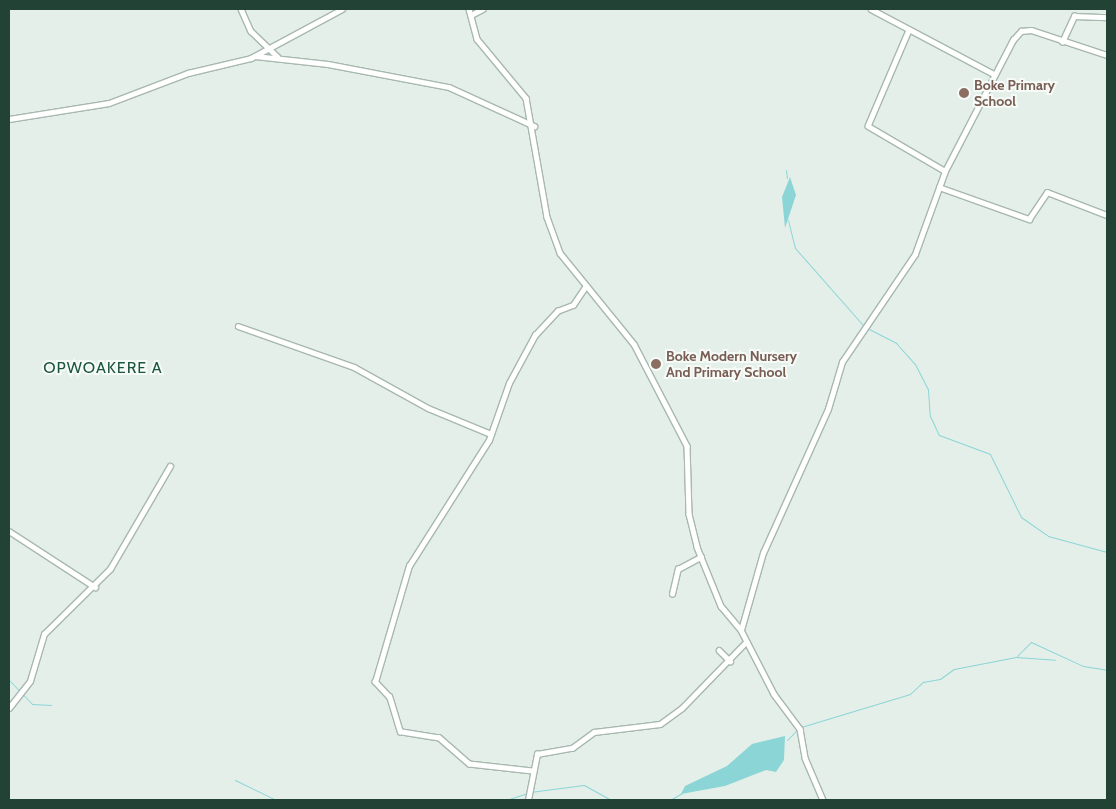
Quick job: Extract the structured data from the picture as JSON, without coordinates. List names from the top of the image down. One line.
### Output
{"districts":["OPWOAKERE A"],"places":["Boke Primary School","Boke Modern Nursery And Primary School"]}
